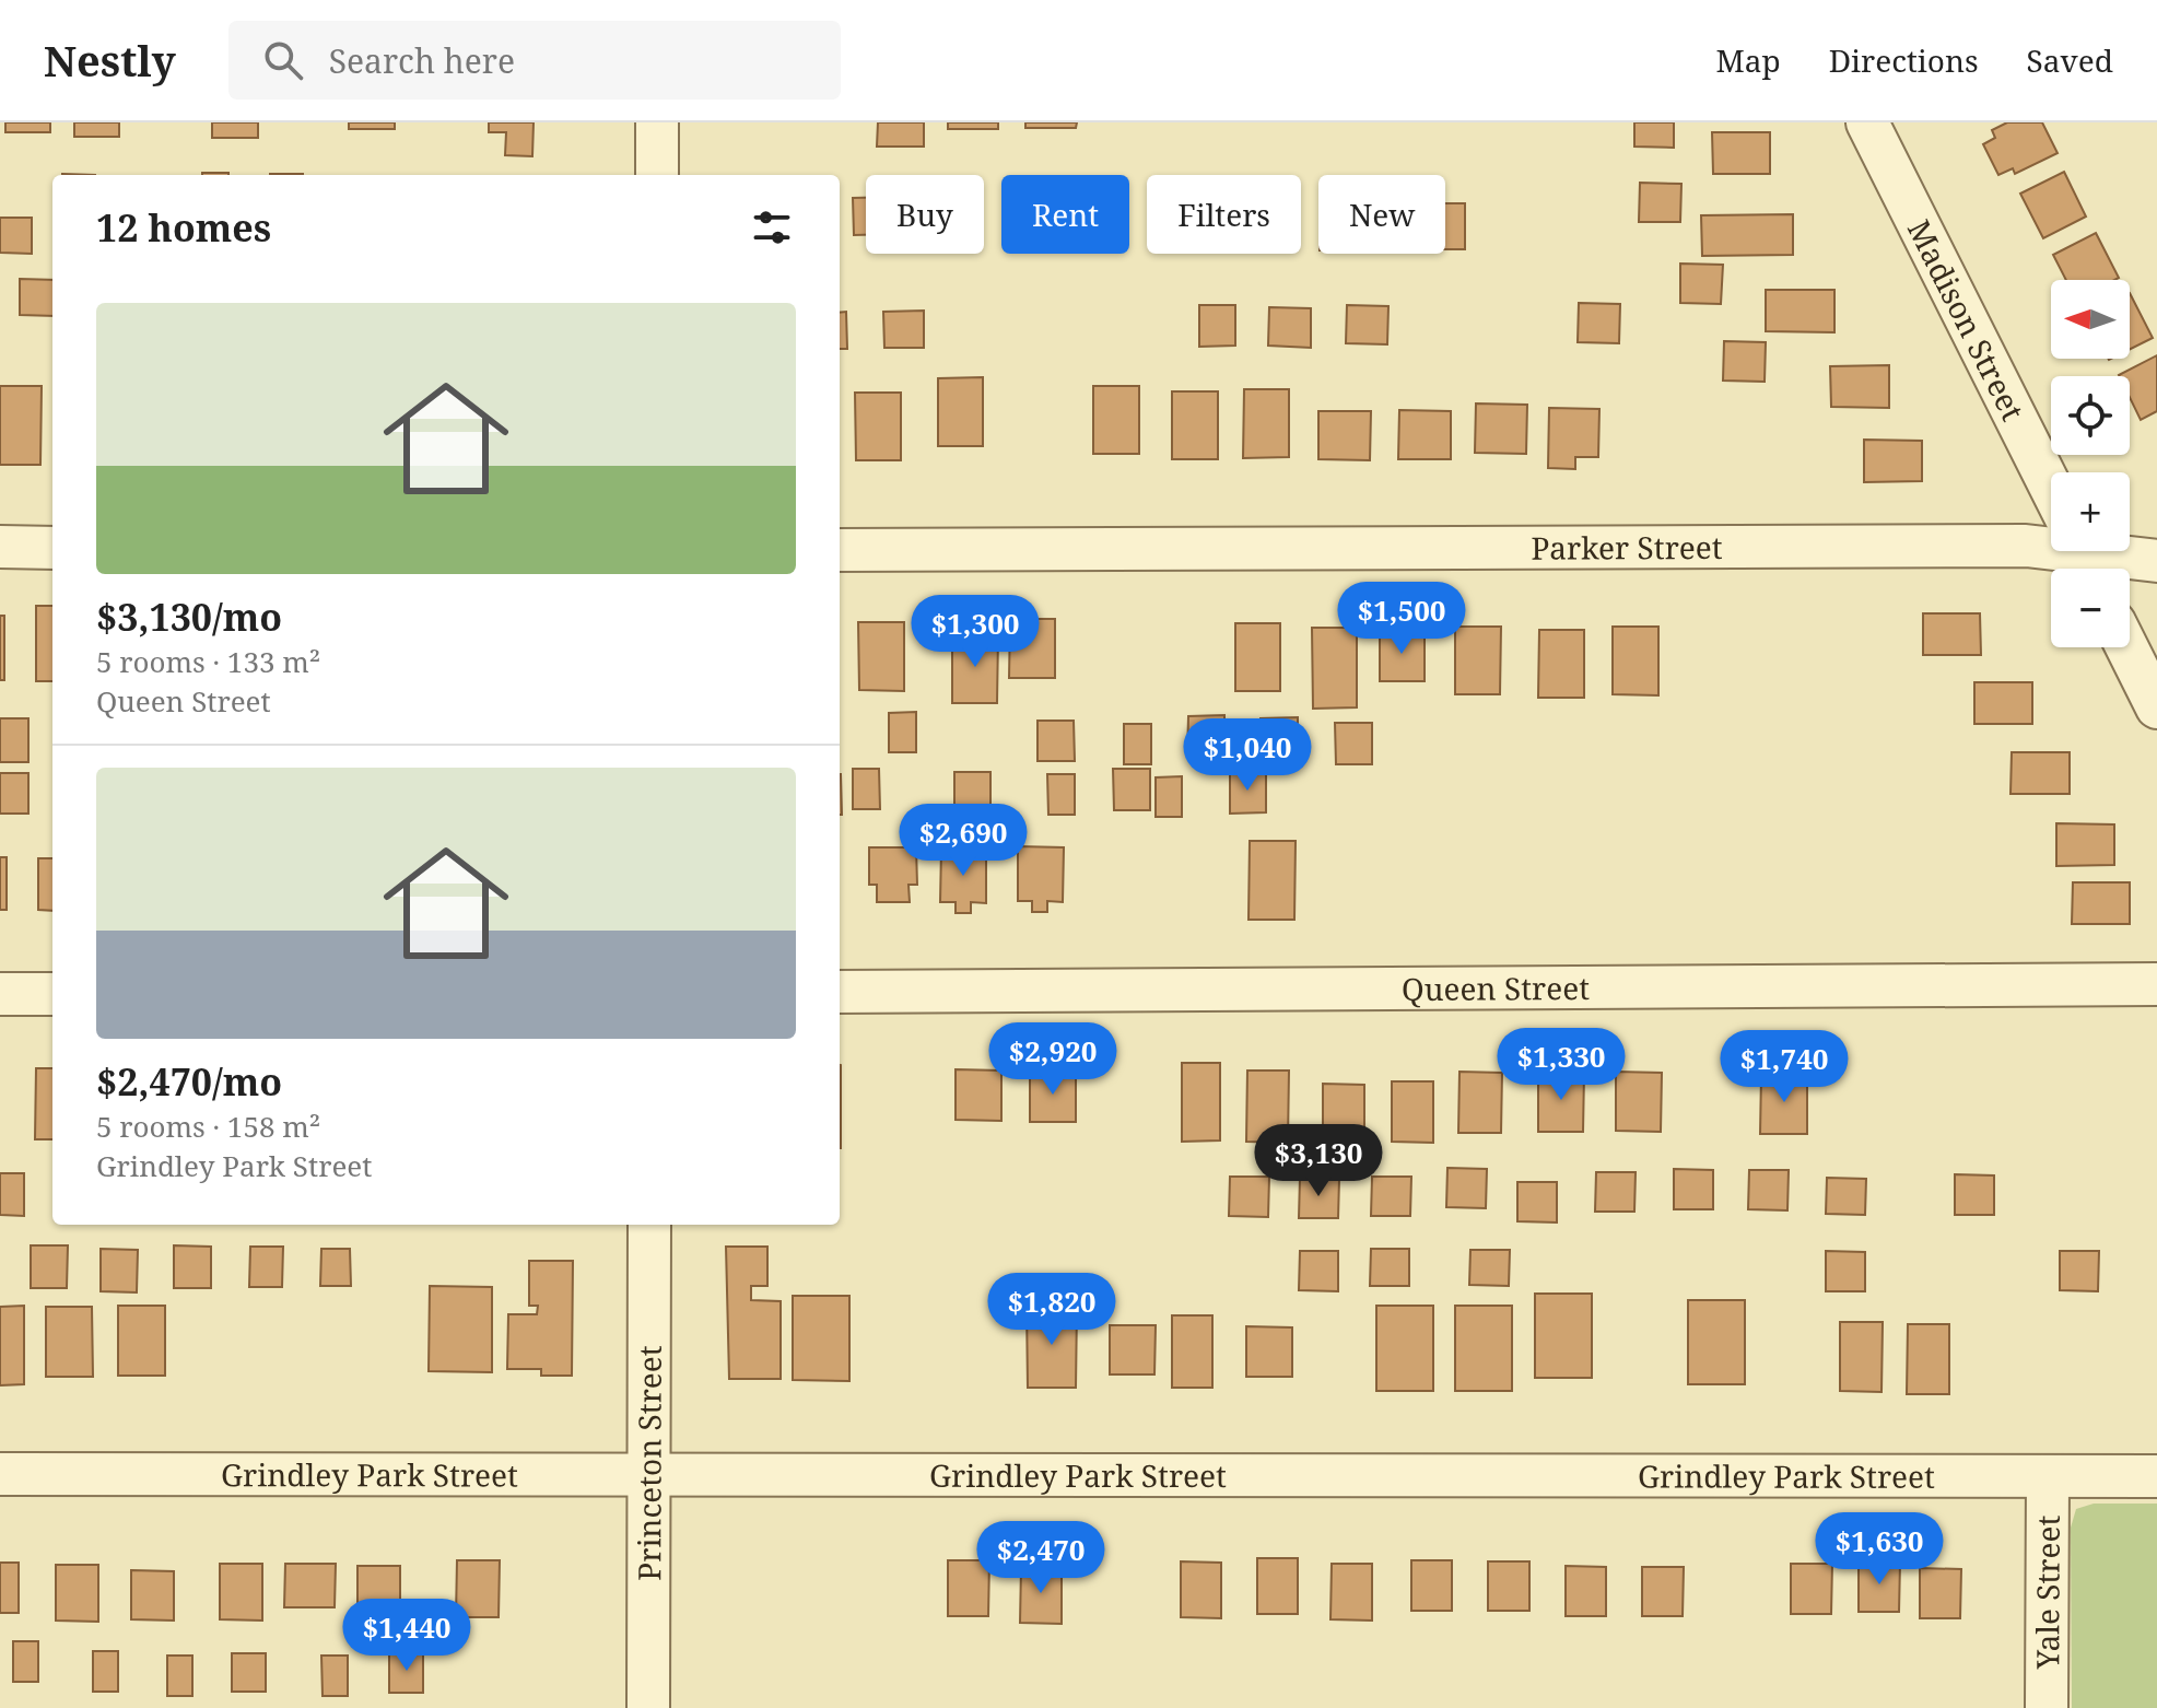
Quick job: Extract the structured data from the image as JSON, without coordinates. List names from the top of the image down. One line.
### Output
{"streets":{"street":["Madison Street","Parker Street","Queen Street","Princeton Street","Grindley Park Street","Yale Street"]},"crossings":[["Princeton Street","Grindley Park Street"],["Grindley Park Street","Yale Street"]],"north":"left","page":{"header":"Nestly","search":"Search here","nav":["Map","Directions","Saved"],"chip":["Buy","Rent","Filters","New"],"heading":"12 homes","map_buttons":["+","−"],"list":[{"name":"$3,130/mo","note":"5 rooms · 133 m² · Queen Street"},{"name":"$2,470/mo","note":"5 rooms · 158 m² · Grindley Park Street"}],"price":["$1,500","$1,300","$1,040","$2,690","$2,920","$1,330","$1,740","$3,130","$1,820","$1,630","$2,470","$1,440"]}}
